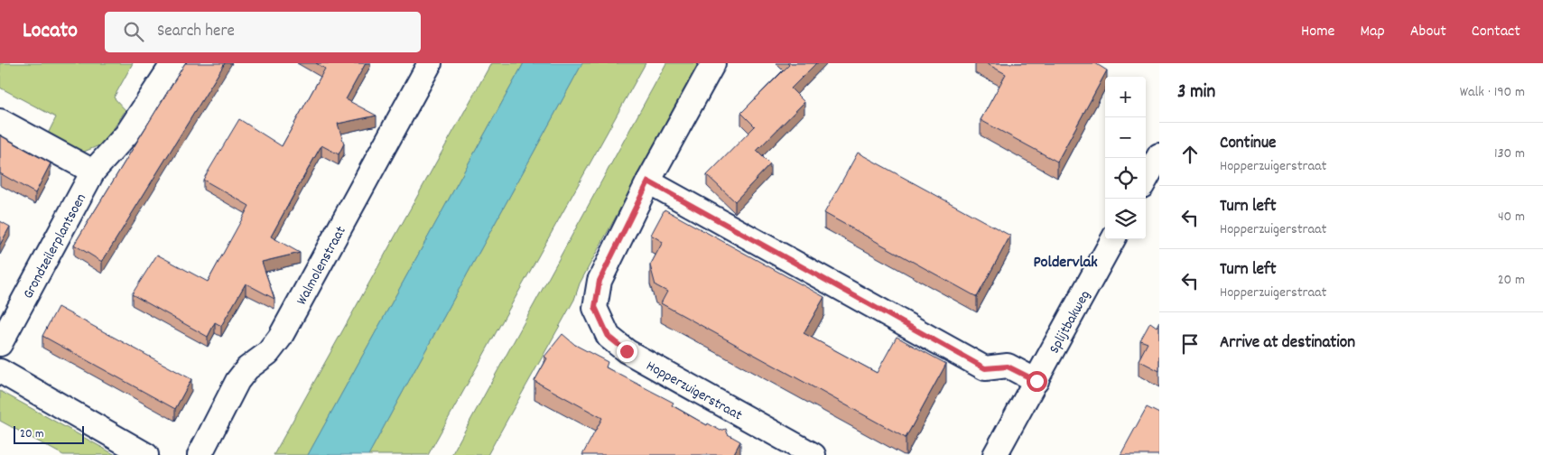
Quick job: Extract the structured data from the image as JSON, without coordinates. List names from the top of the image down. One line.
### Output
{"streets":{"street":["Grondzeilerplantsoen","Walmolenstraat","Splijtbakweg","Hopperzuigerstraat"]},"districts":["Poldervlak"],"scale_bar":"20 m","page":{"header":"Locato","search":"Search here","nav":["Home","Map","About","Contact"],"heading":["3 min","Walk · 190 m"],"map_buttons":["+","−"],"list":[["Continue","Hopperzuigerstraat","130 m"],["Turn left","Hopperzuigerstraat","40 m"],["Turn left","Hopperzuigerstraat","20 m"],"Arrive at destination"],"scale":"20 m"}}
